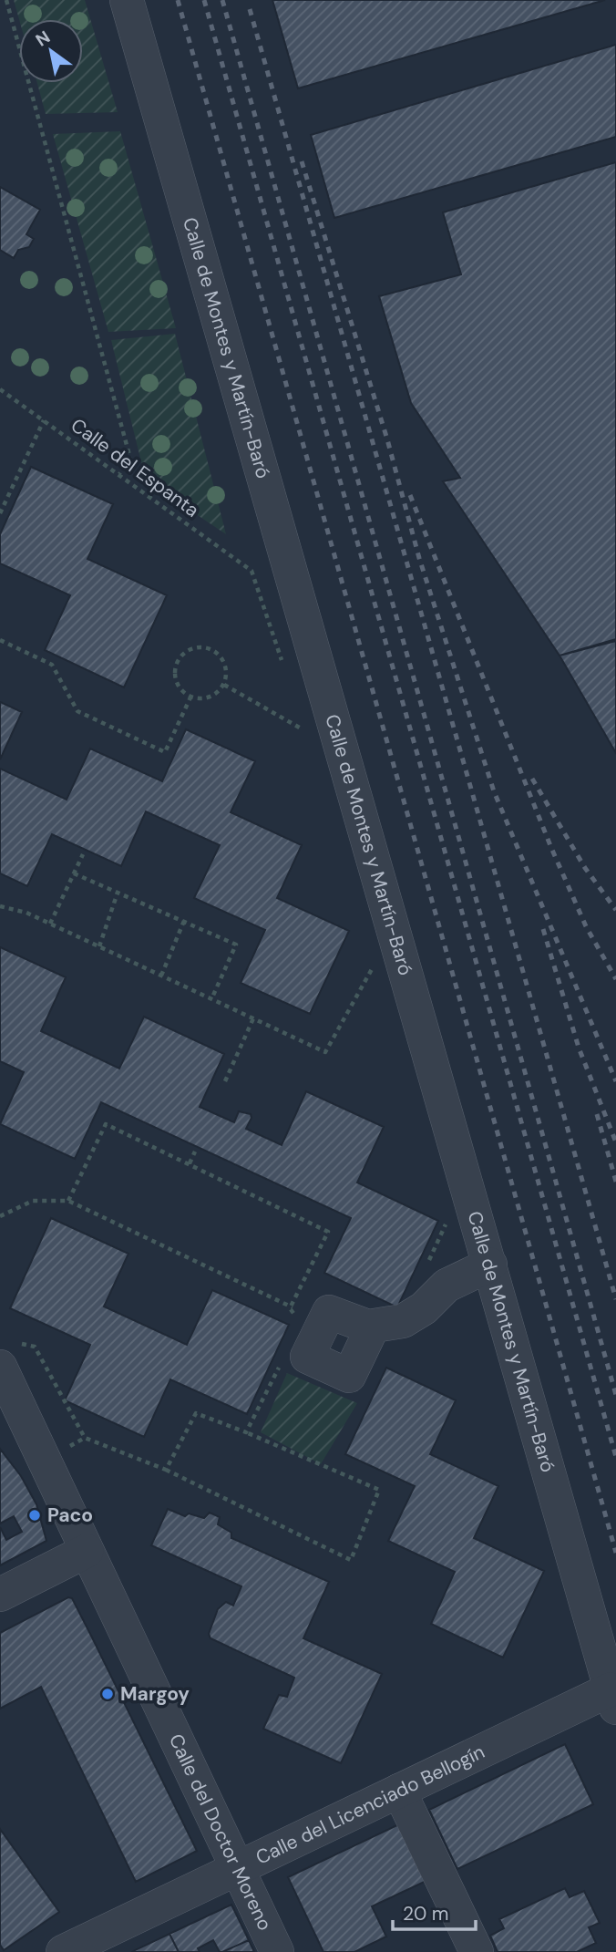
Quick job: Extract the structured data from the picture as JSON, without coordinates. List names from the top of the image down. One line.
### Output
{"streets":{"street":["Calle de Montes y Martín-Baró","Calle del Licenciado Bellogín","Calle del Doctor Moreno"],"path":["Calle del Espanta"]},"crossings":[["Calle de Montes y Martín-Baró","Calle del Licenciado Bellogín"],["Calle del Licenciado Bellogín","Calle del Doctor Moreno"]],"places":["Paco","Margoy"],"scale_bar":"20 m","north":"top left"}
